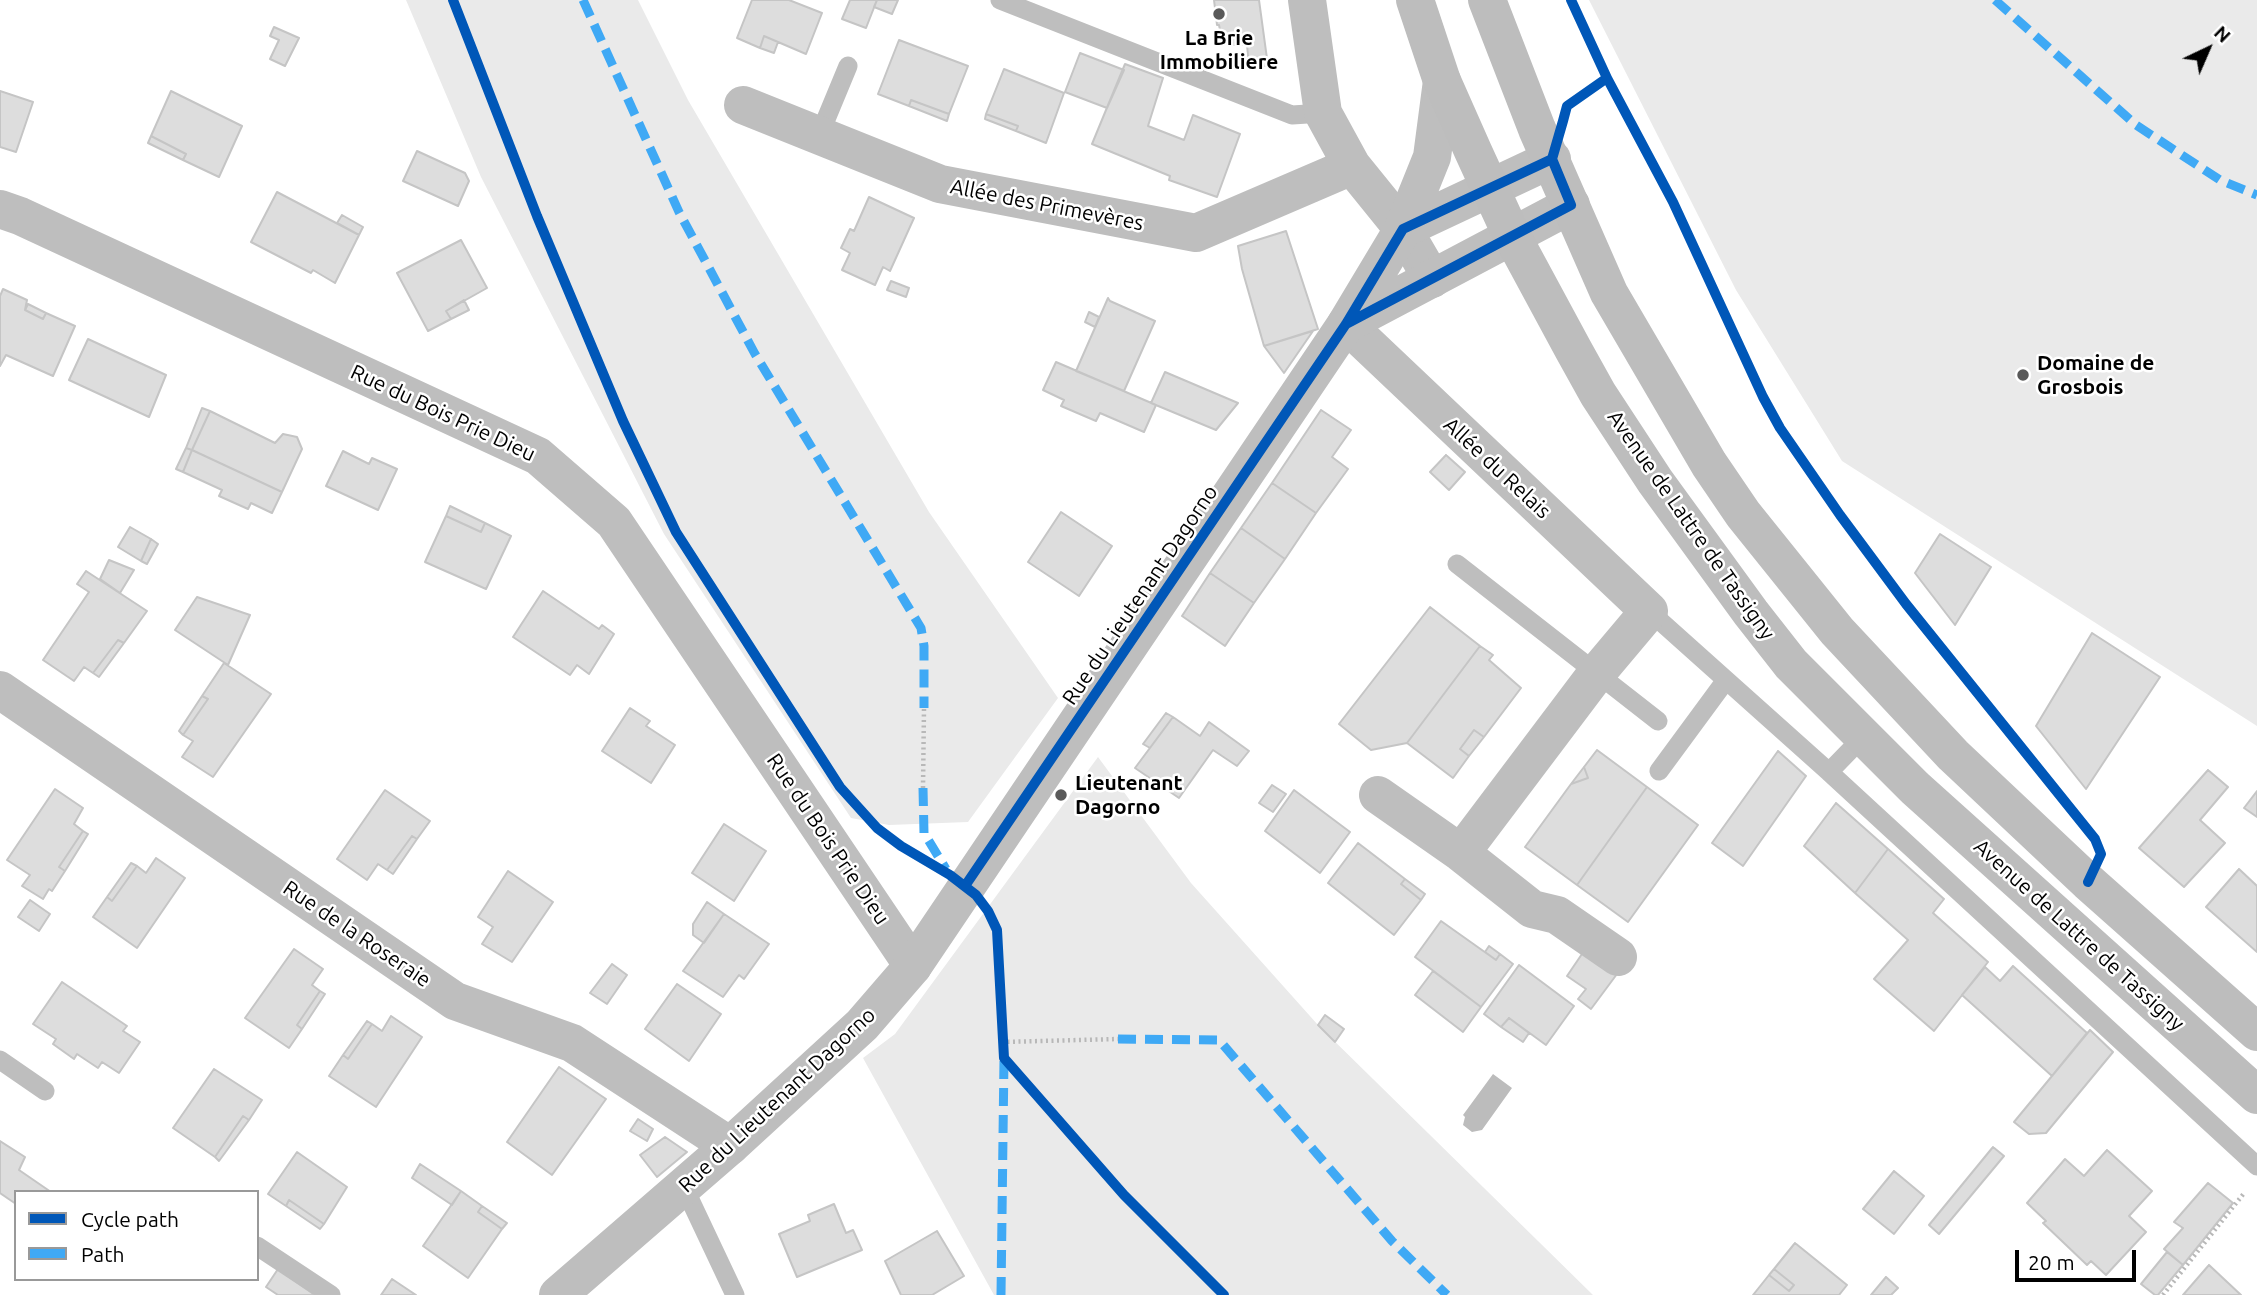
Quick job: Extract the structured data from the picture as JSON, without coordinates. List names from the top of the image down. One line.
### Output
{"streets":{"main road":["Avenue de Lattre de Tassigny"],"street":["Allée des Primevères","Rue du Bois Prie Dieu","Allée du Relais","Rue du Lieutenant Dagorno","Rue de la Roseraie"]},"crossings":[["Rue du Bois Prie Dieu","Rue du Lieutenant Dagorno"],["Allée du Relais","Rue du Lieutenant Dagorno"],["Avenue de Lattre de Tassigny","Rue du Lieutenant Dagorno"],["Rue du Lieutenant Dagorno","Rue de la Roseraie"]],"places":["La Brie Immobiliere","Domaine de Grosbois","Lieutenant Dagorno"],"legend":["Cycle path","Path"],"scale_bar":"20 m","north":"top right"}
